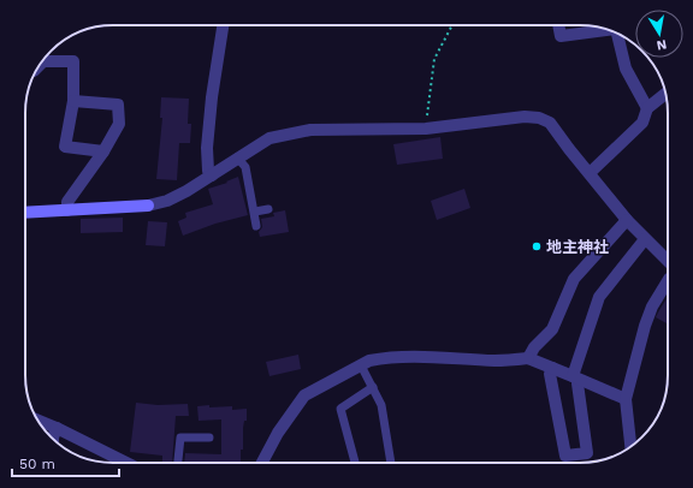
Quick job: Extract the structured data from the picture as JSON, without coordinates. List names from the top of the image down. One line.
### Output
{"places":["地主神社"],"scale_bar":"50 m","north":"bottom"}
